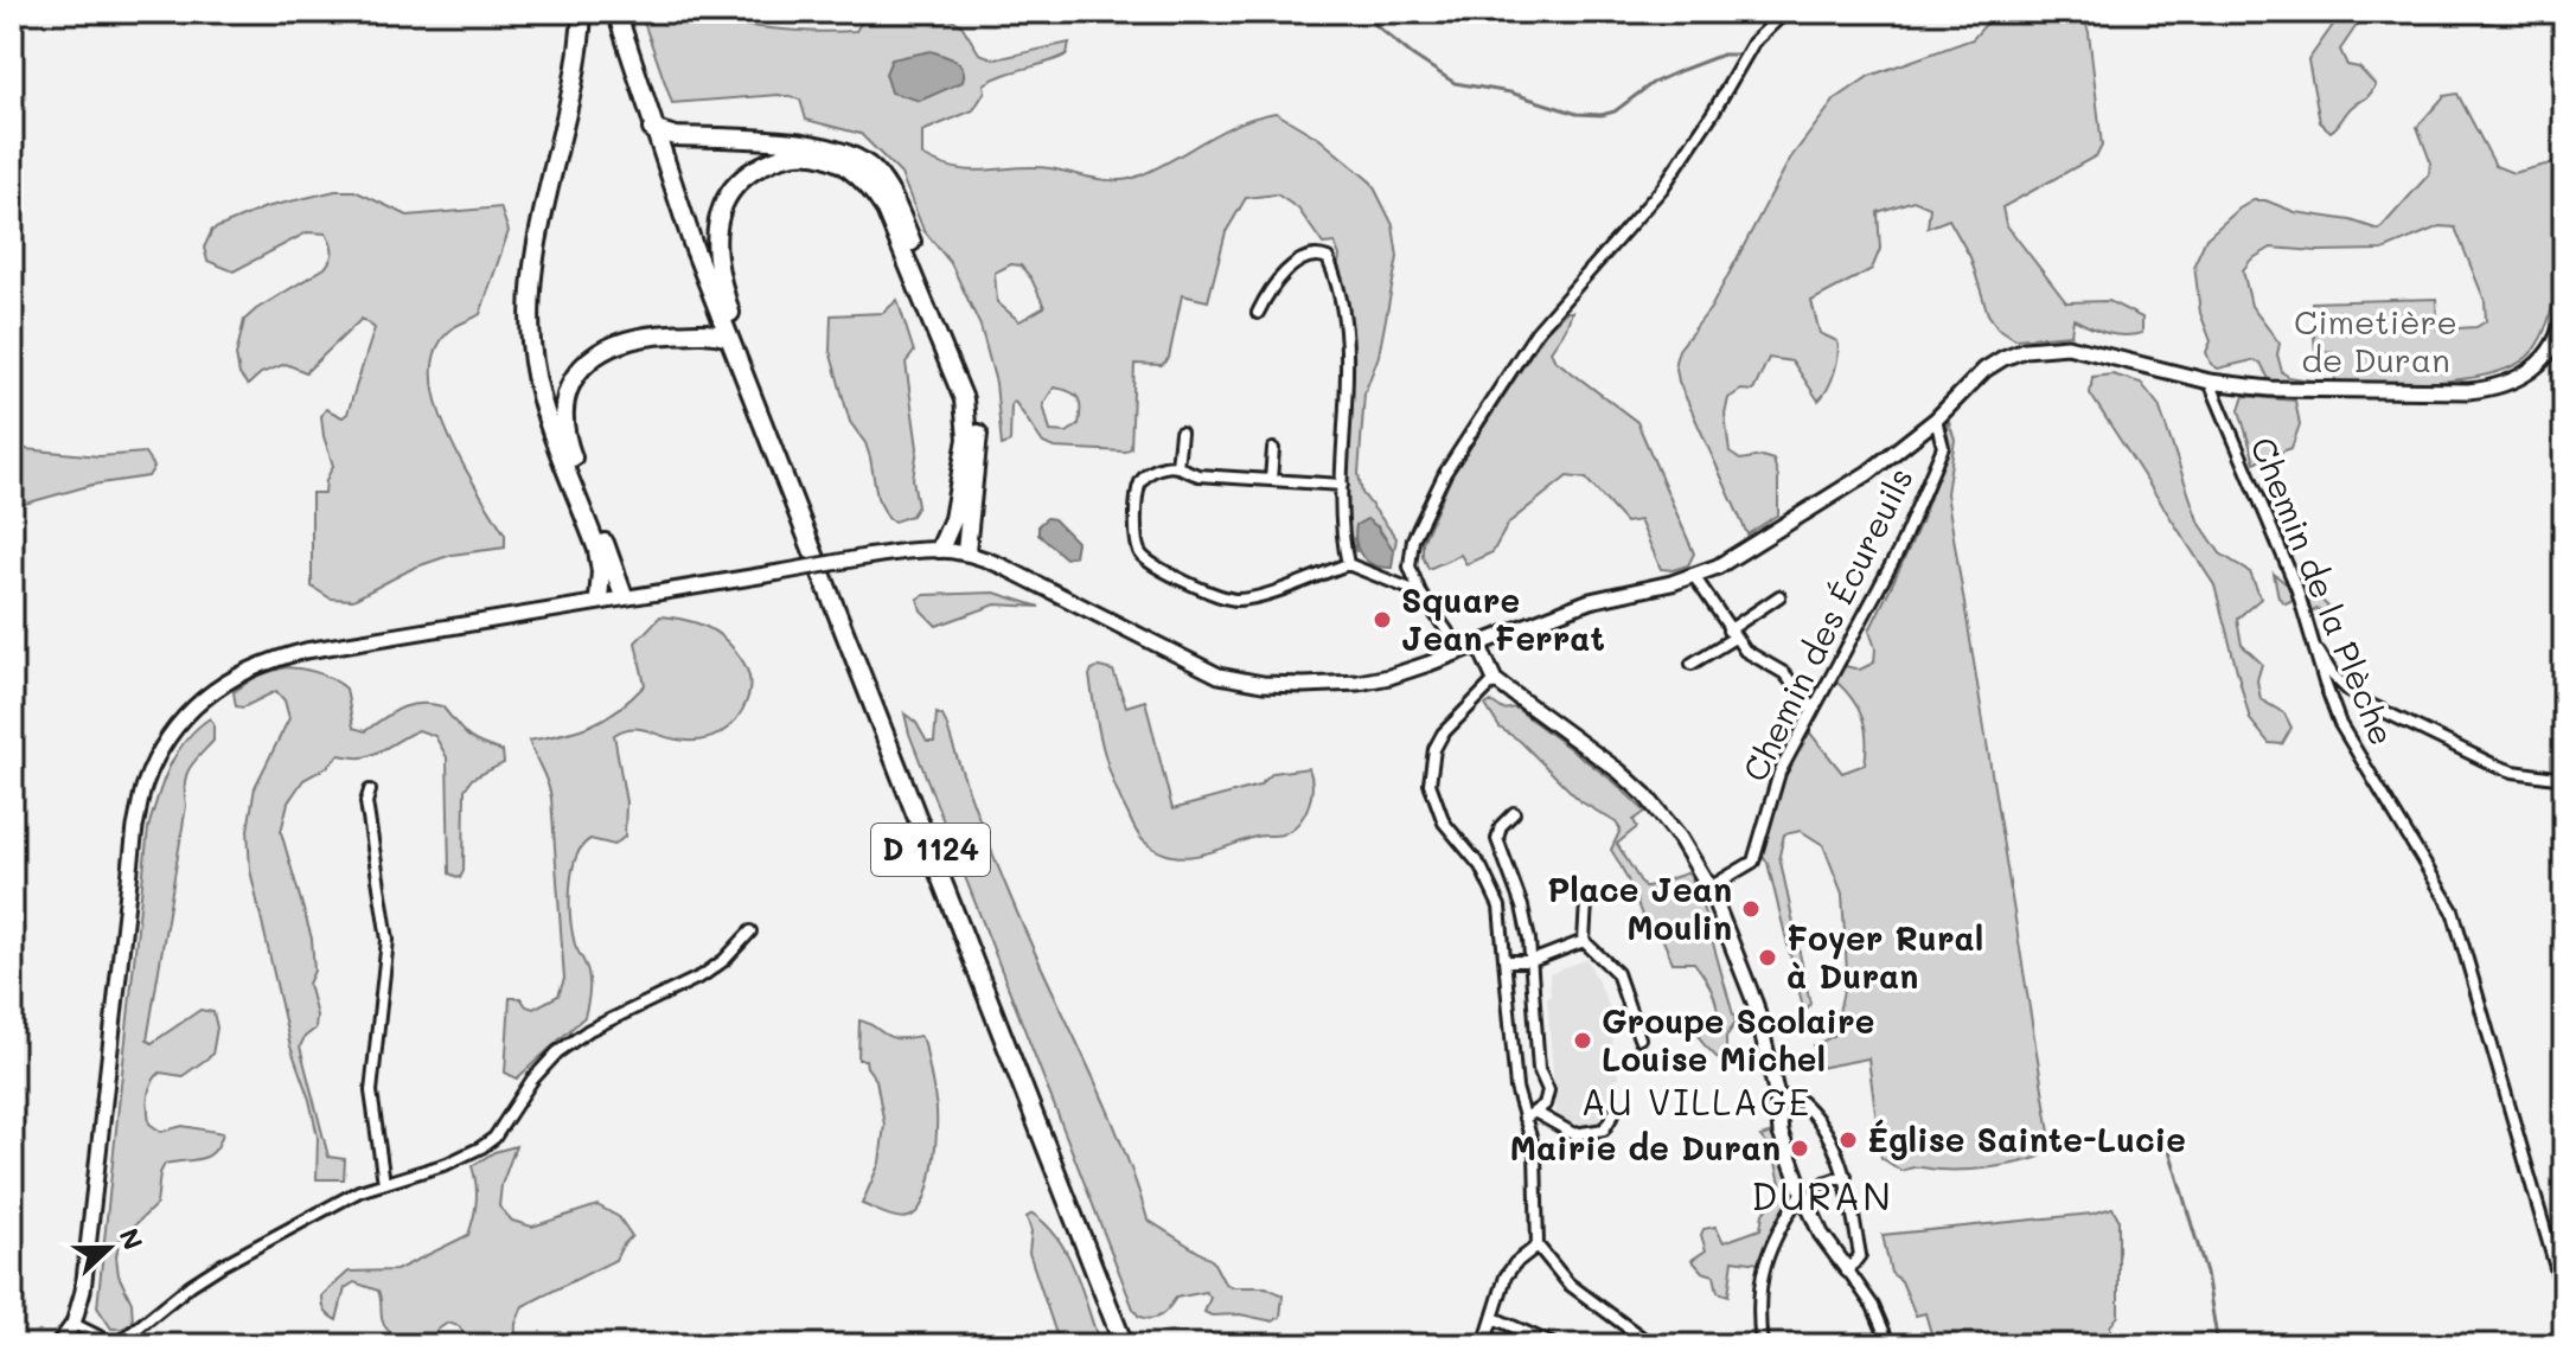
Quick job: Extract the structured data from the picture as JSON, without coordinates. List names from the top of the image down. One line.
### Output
{"streets":{"highway":["D 1124"],"street":["Chemin de la Plèche","Chemin des Écureuils"]},"districts":["AU VILLAGE","DURAN"],"parks":["Cimetière de Duran"],"places":["Square Jean Ferrat","Place Jean Moulin","Foyer Rural à Duran","Groupe Scolaire Louise Michel","Église Sainte-Lucie","Mairie de Duran"],"north":"right"}
